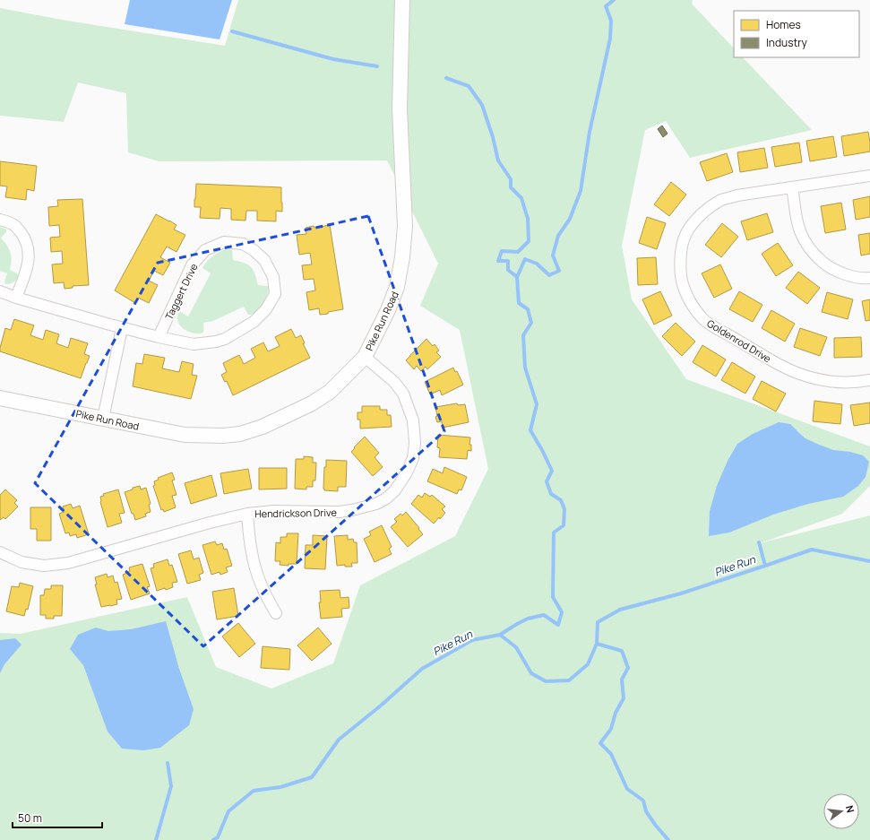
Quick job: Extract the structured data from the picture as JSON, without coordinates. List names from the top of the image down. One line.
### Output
{"streets":{"street":["Taggert Drive","Pike Run Road","Goldenrod Drive","Hendrickson Drive"]},"crossings":[["Pike Run Road","Hendrickson Drive"]],"water":["Pike Run"],"legend":["Homes","Industry"],"scale_bar":"50 m","north":"right"}
